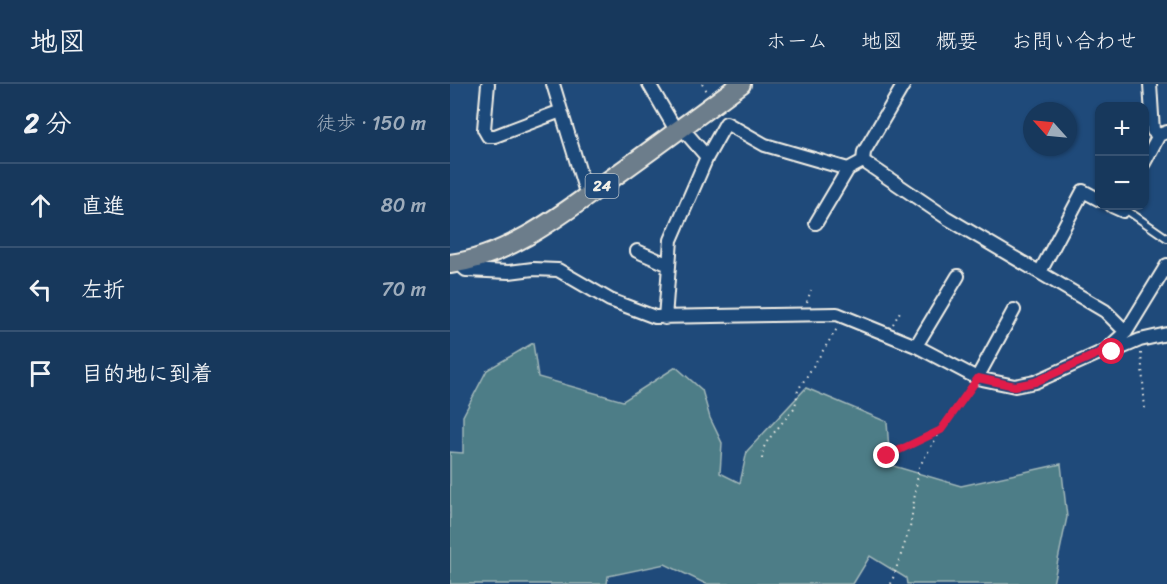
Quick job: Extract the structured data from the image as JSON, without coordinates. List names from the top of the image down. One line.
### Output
{"streets":{"main road":["24"]},"north":"top left","page":{"header":"地図","nav":["ホーム","地図","概要","お問い合わせ"],"heading":["2 分","徒歩 · 150 m"],"map_buttons":["+","−"],"list":[["直進","80 m"],["左折","70 m"],"目的地に到着"]}}
